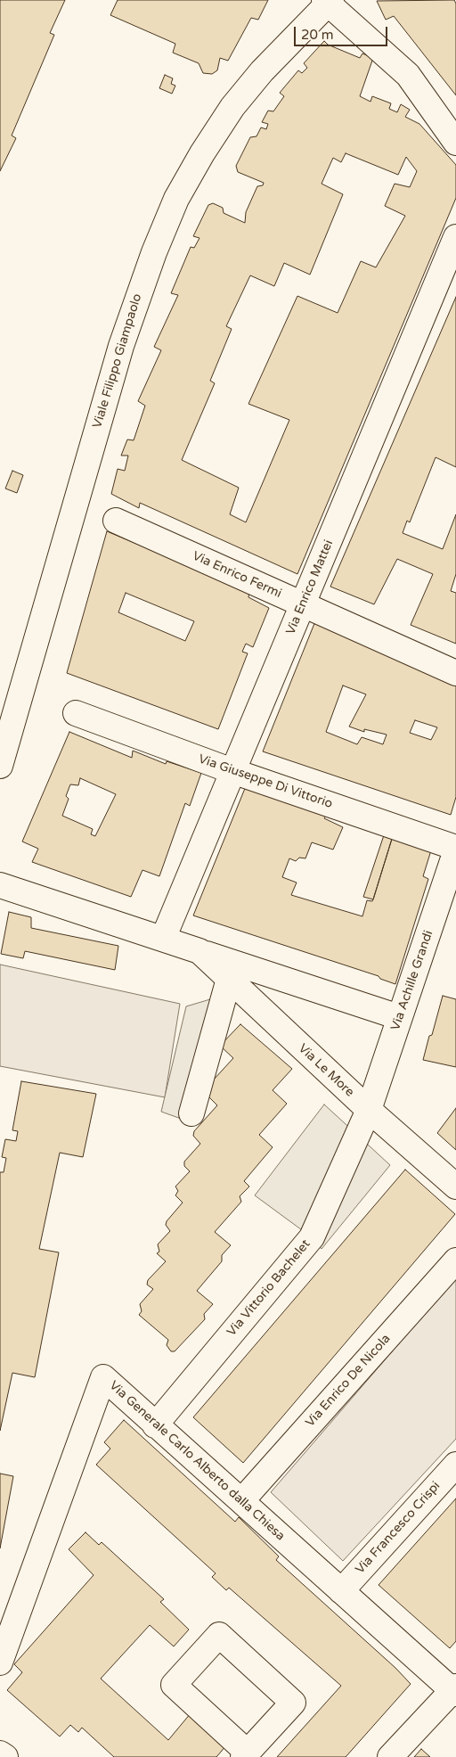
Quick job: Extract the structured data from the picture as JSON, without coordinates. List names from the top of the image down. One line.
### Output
{"streets":{"street":["Viale Filippo Giampaolo","Via Enrico Fermi","Via Enrico Mattei","Via Giuseppe Di Vittorio","Via Achille Grandi","Via Le More","Via Vittorio Bachelet","Via Enrico De Nicola","Via Generale Carlo Alberto dalla Chiesa","Via Francesco Crispi"]},"crossings":[["Via Enrico Fermi","Via Enrico Mattei"],["Via Enrico Mattei","Via Giuseppe Di Vittorio"],["Via Enrico Mattei","Via Le More"],["Via Giuseppe Di Vittorio","Via Achille Grandi"],["Via Achille Grandi","Via Le More"],["Via Achille Grandi","Via Vittorio Bachelet"],["Via Le More","Via Vittorio Bachelet"],["Via Vittorio Bachelet","Via Generale Carlo Alberto dalla Chiesa"],["Via Enrico De Nicola","Via Generale Carlo Alberto dalla Chiesa"],["Via Generale Carlo Alberto dalla Chiesa","Via Francesco Crispi"]],"scale_bar":"20 m"}
